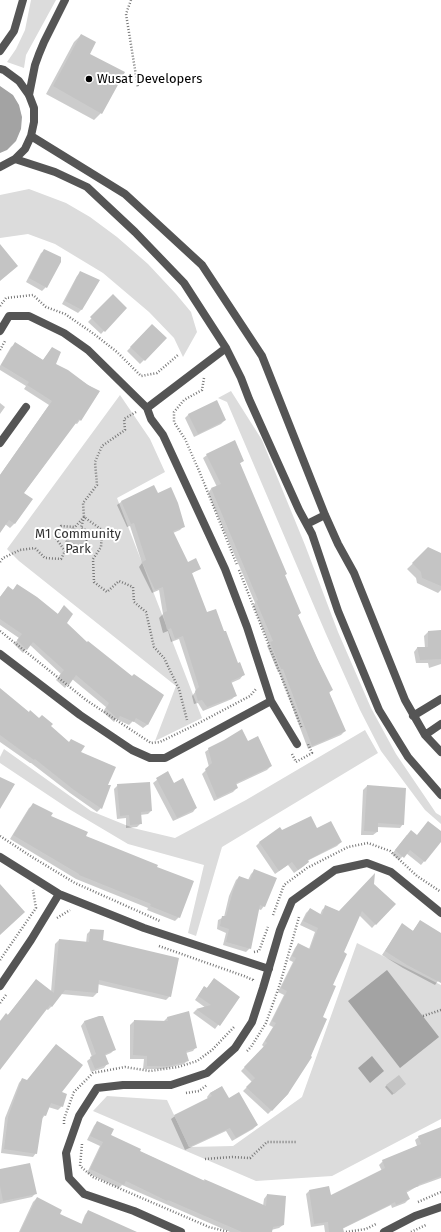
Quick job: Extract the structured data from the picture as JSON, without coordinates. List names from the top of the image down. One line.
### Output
{"parks":["M1 Community Park"],"places":["Wusat Developers"]}
